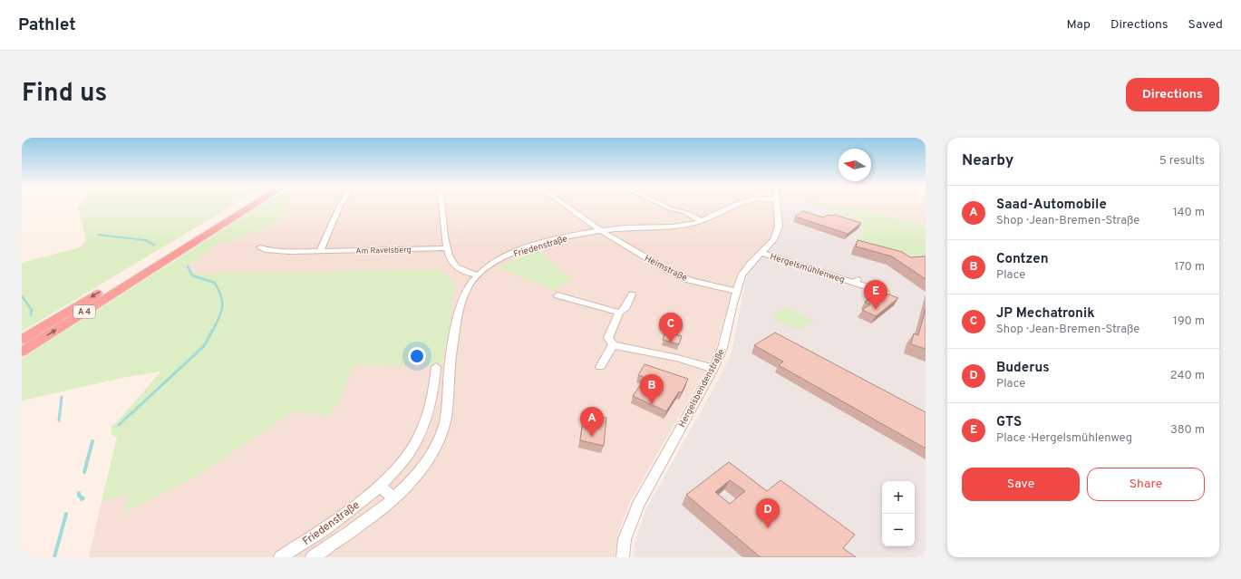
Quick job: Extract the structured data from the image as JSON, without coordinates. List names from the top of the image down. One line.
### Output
{"streets":{"highway":["A 4"],"street":["Friedenstraße","Am Ravelsberg","Heimstraße","Hergelsmühlenweg","Hergelsbendenstraße"]},"crossings":[["Friedenstraße","Heimstraße"],["Heimstraße","Hergelsbendenstraße"],["Hergelsmühlenweg","Hergelsbendenstraße"]],"north":"left","page":{"header":"Pathlet","nav":["Map","Directions","Saved"],"title":"Find us","buttons":["Directions",["Save","Share"]],"heading":["Nearby","5 results"],"list":[{"mark":"A","name":"Saad-Automobile","note":"Shop · Jean-Bremen-Straße","value":"140 m"},{"mark":"B","name":"Contzen","note":"Place","value":"170 m"},{"mark":"C","name":"JP Mechatronik","note":"Shop · Jean-Bremen-Straße","value":"190 m"},{"mark":"D","name":"Buderus","note":"Place","value":"240 m"},{"mark":"E","name":"GTS","note":"Place · Hergelsmühlenweg","value":"380 m"}],"pins":["E","C","B","A","D"],"map_buttons":["+","−"]}}
